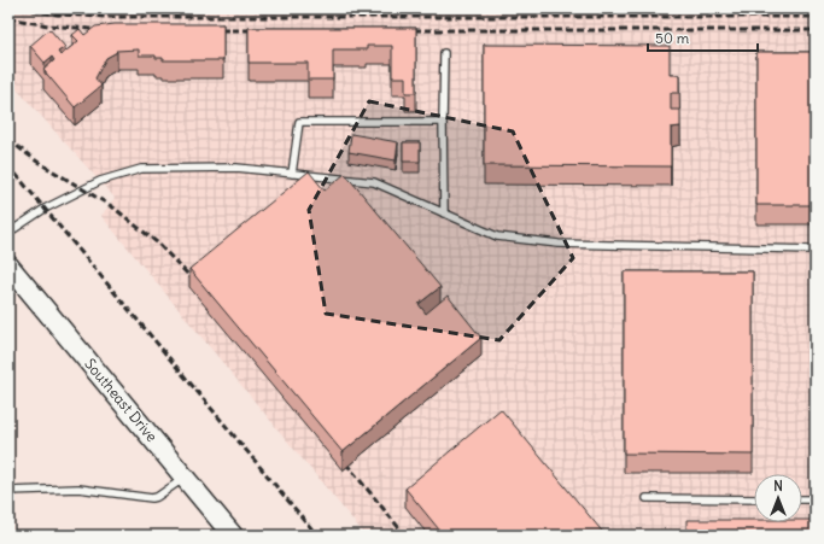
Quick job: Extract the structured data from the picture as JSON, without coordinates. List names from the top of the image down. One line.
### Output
{"streets":{"main road":["Southeast Drive"]},"scale_bar":"50 m","north":"top"}
